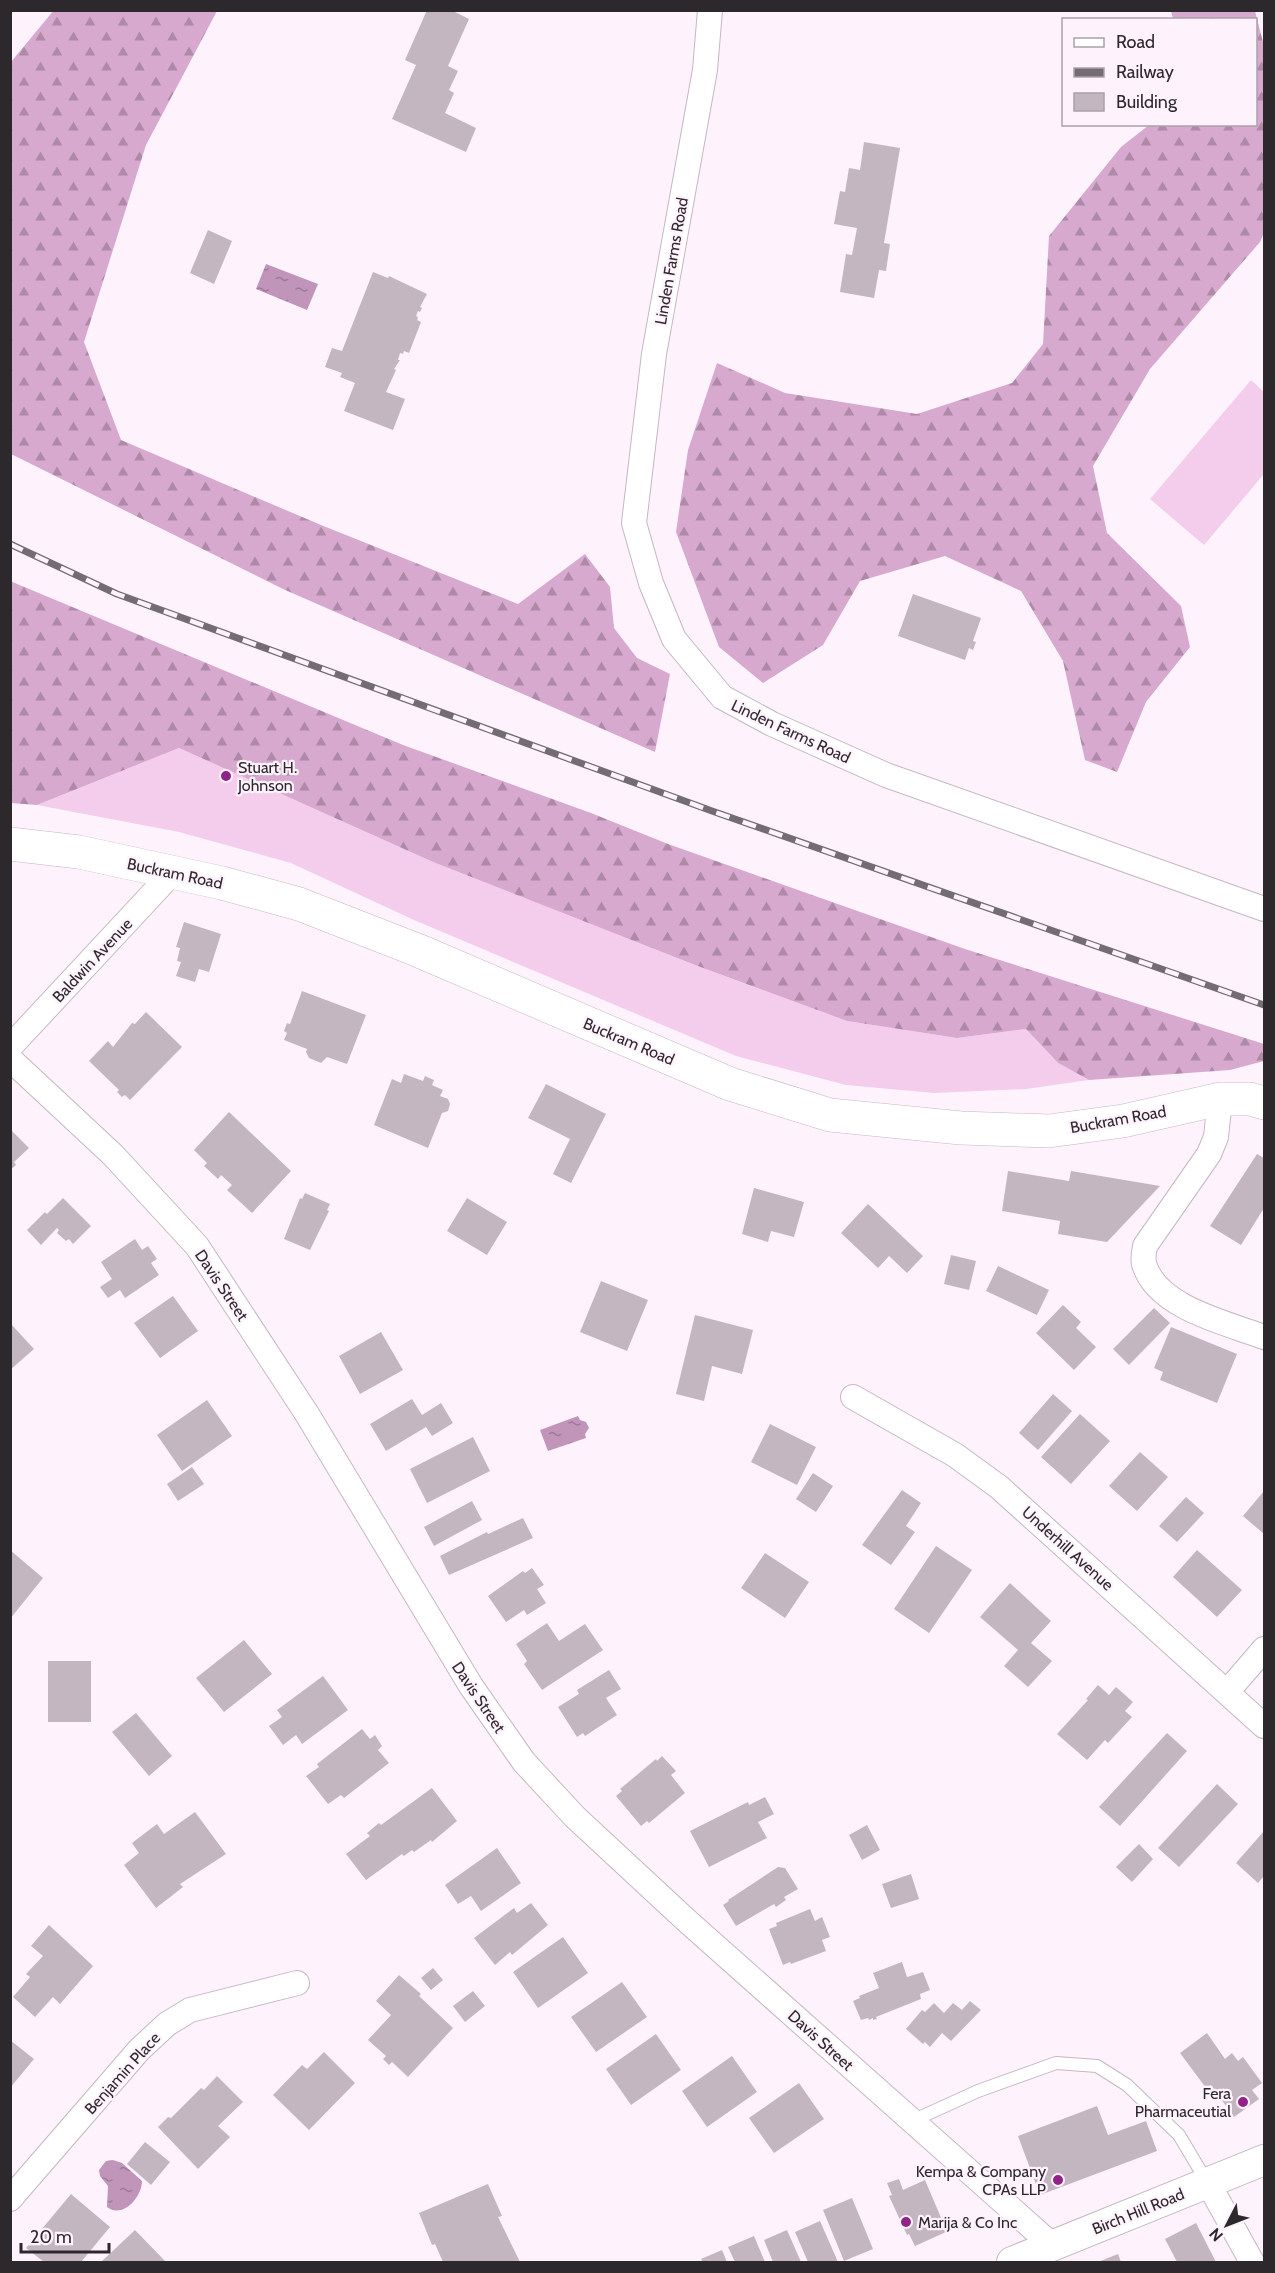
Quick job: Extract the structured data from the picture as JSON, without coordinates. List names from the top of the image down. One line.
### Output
{"streets":{"main road":["Buckram Road"],"street":["Linden Farms Road","Baldwin Avenue","Davis Street","Underhill Avenue","Benjamin Place","Birch Hill Road"]},"crossings":[["Buckram Road","Baldwin Avenue"],["Davis Street","Birch Hill Road"]],"places":["Stuart H. Johnson","Fera Pharmaceutial","Kempa & Company CPAs LLP","Marija & Co Inc"],"legend":["Road","Railway","Building"],"scale_bar":"20 m","north":"bottom left"}
